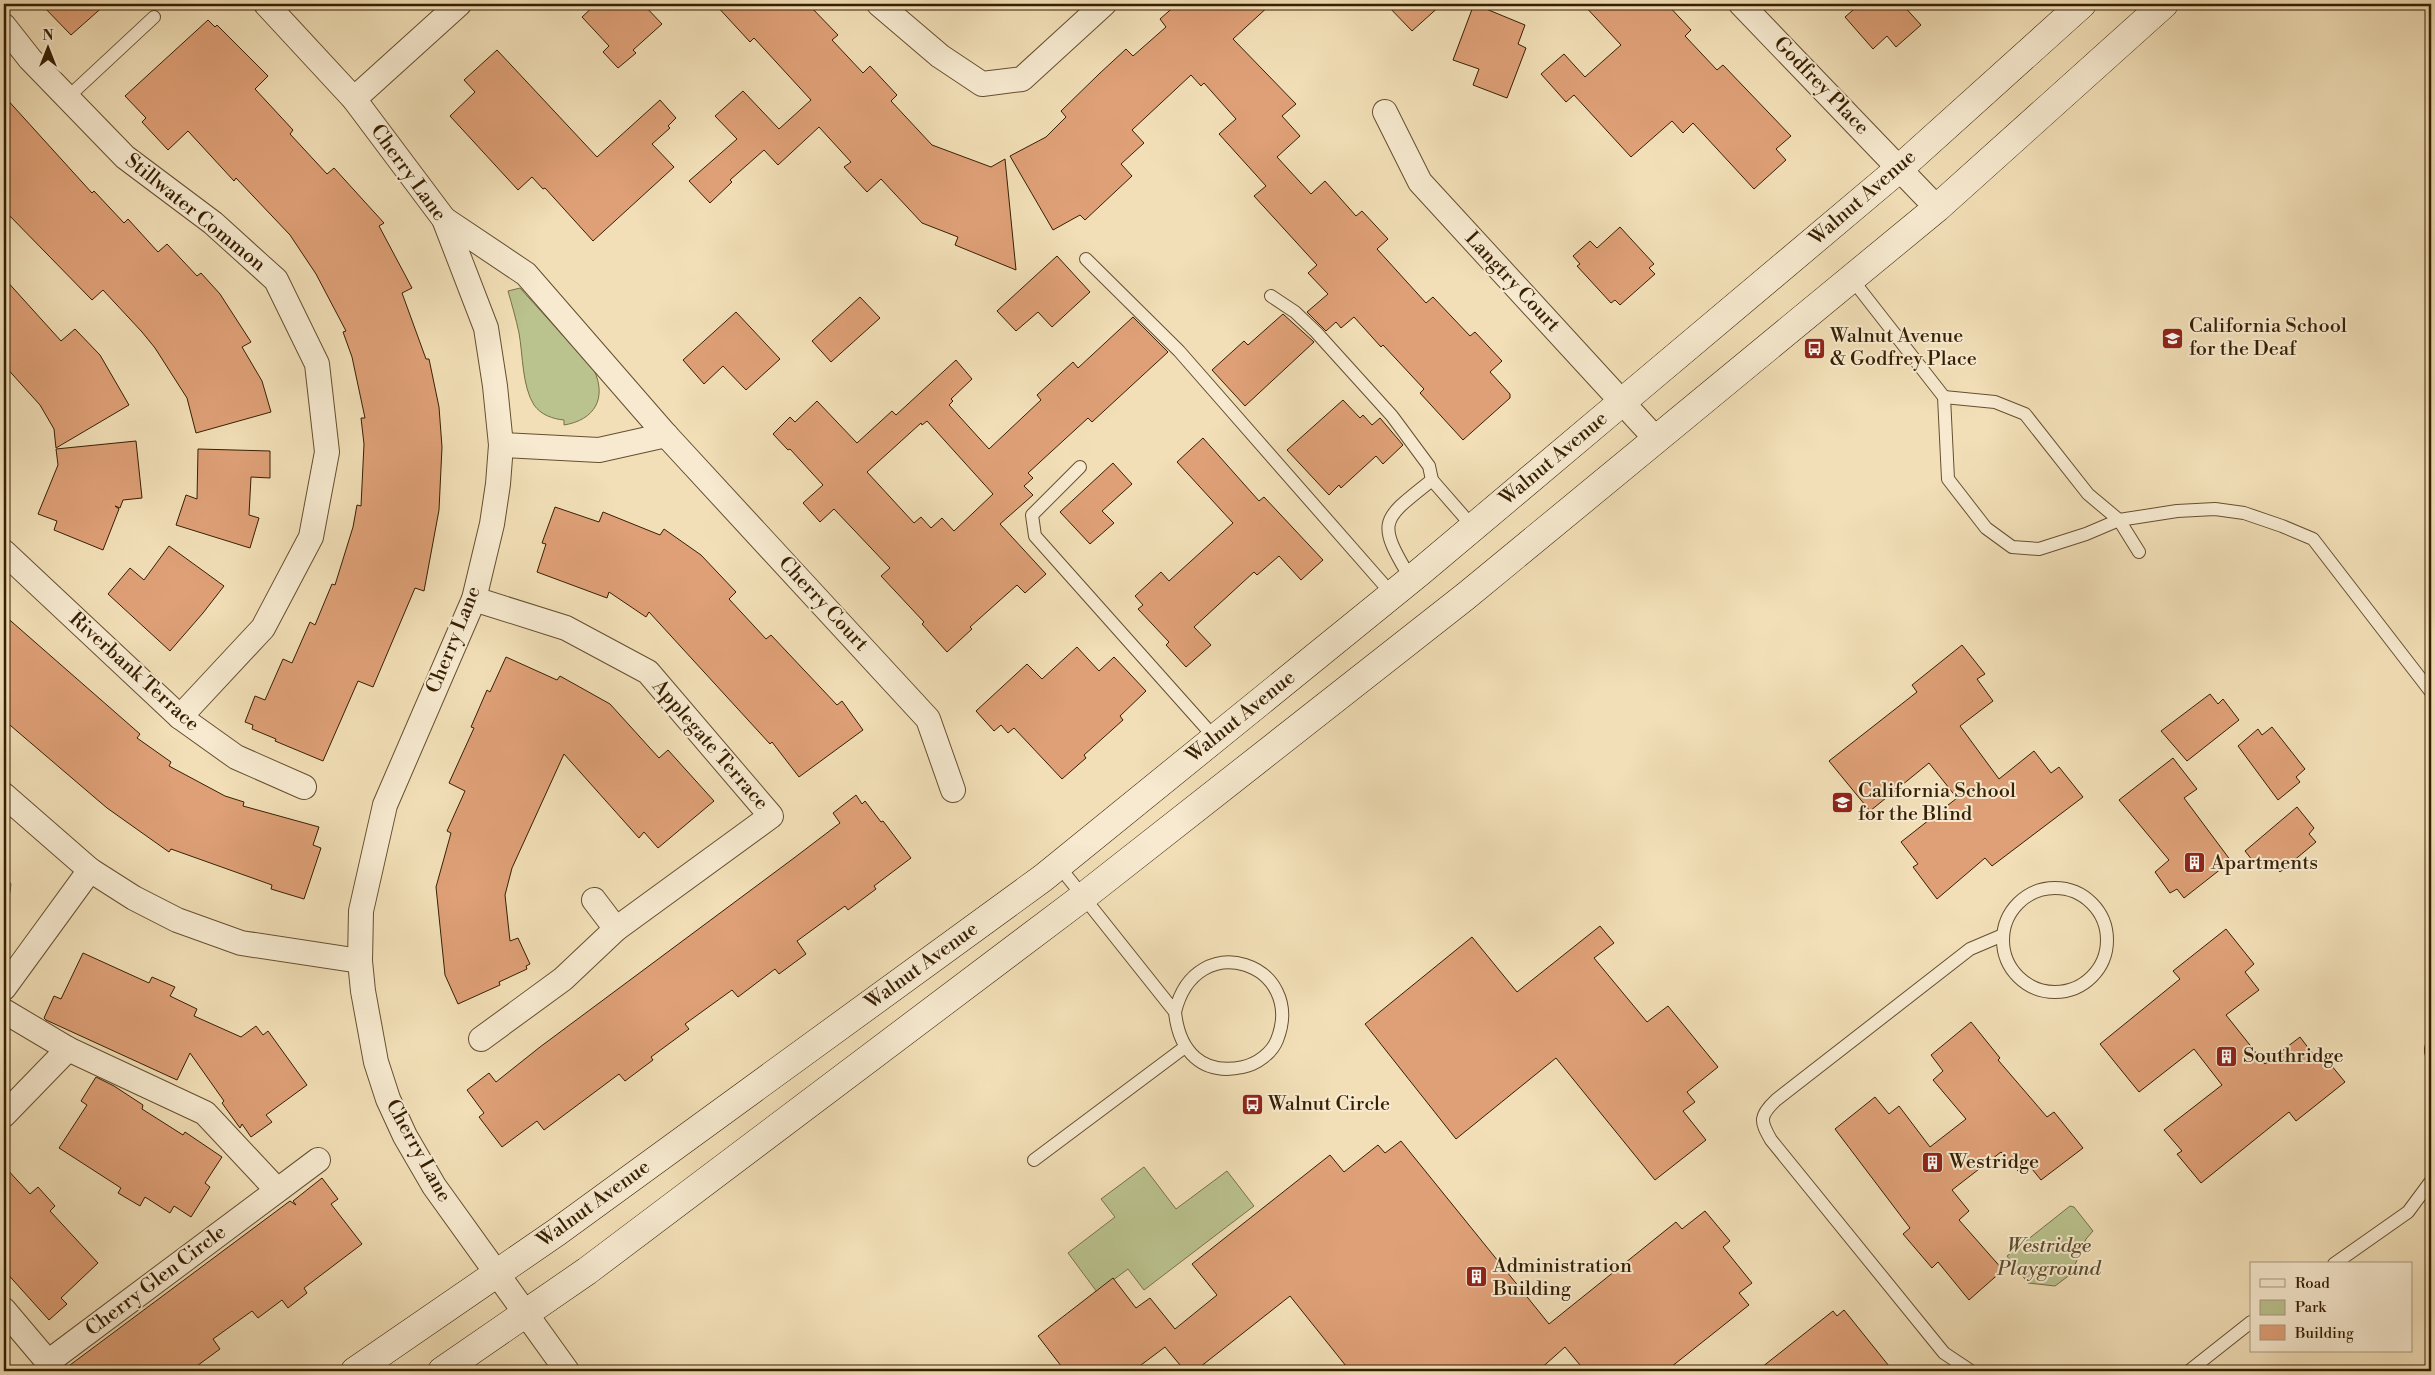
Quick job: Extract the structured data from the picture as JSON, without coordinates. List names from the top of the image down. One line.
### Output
{"streets":{"main road":["Walnut Avenue"],"street":["Godfrey Place","Cherry Lane","Stillwater Common","Langtry Court","Cherry Court","Riverbank Terrace","Applegate Terrace","Cherry Glen Circle"]},"crossings":[["Godfrey Place","Walnut Avenue"],["Cherry Lane","Walnut Avenue"],["Cherry Lane","Cherry Court"],["Cherry Lane","Applegate Terrace"],["Walnut Avenue","Langtry Court"],["Stillwater Common","Riverbank Terrace"]],"parks":["Westridge Playground"],"places":{"school or university":["California School for the Deaf","California School for the Blind"],"bus stop":["Walnut Avenue & Godfrey Place","Walnut Circle"],"building":["Apartments","Southridge","Westridge","Administration Building"]},"legend":["Road","Park","Building"],"north":"top"}
